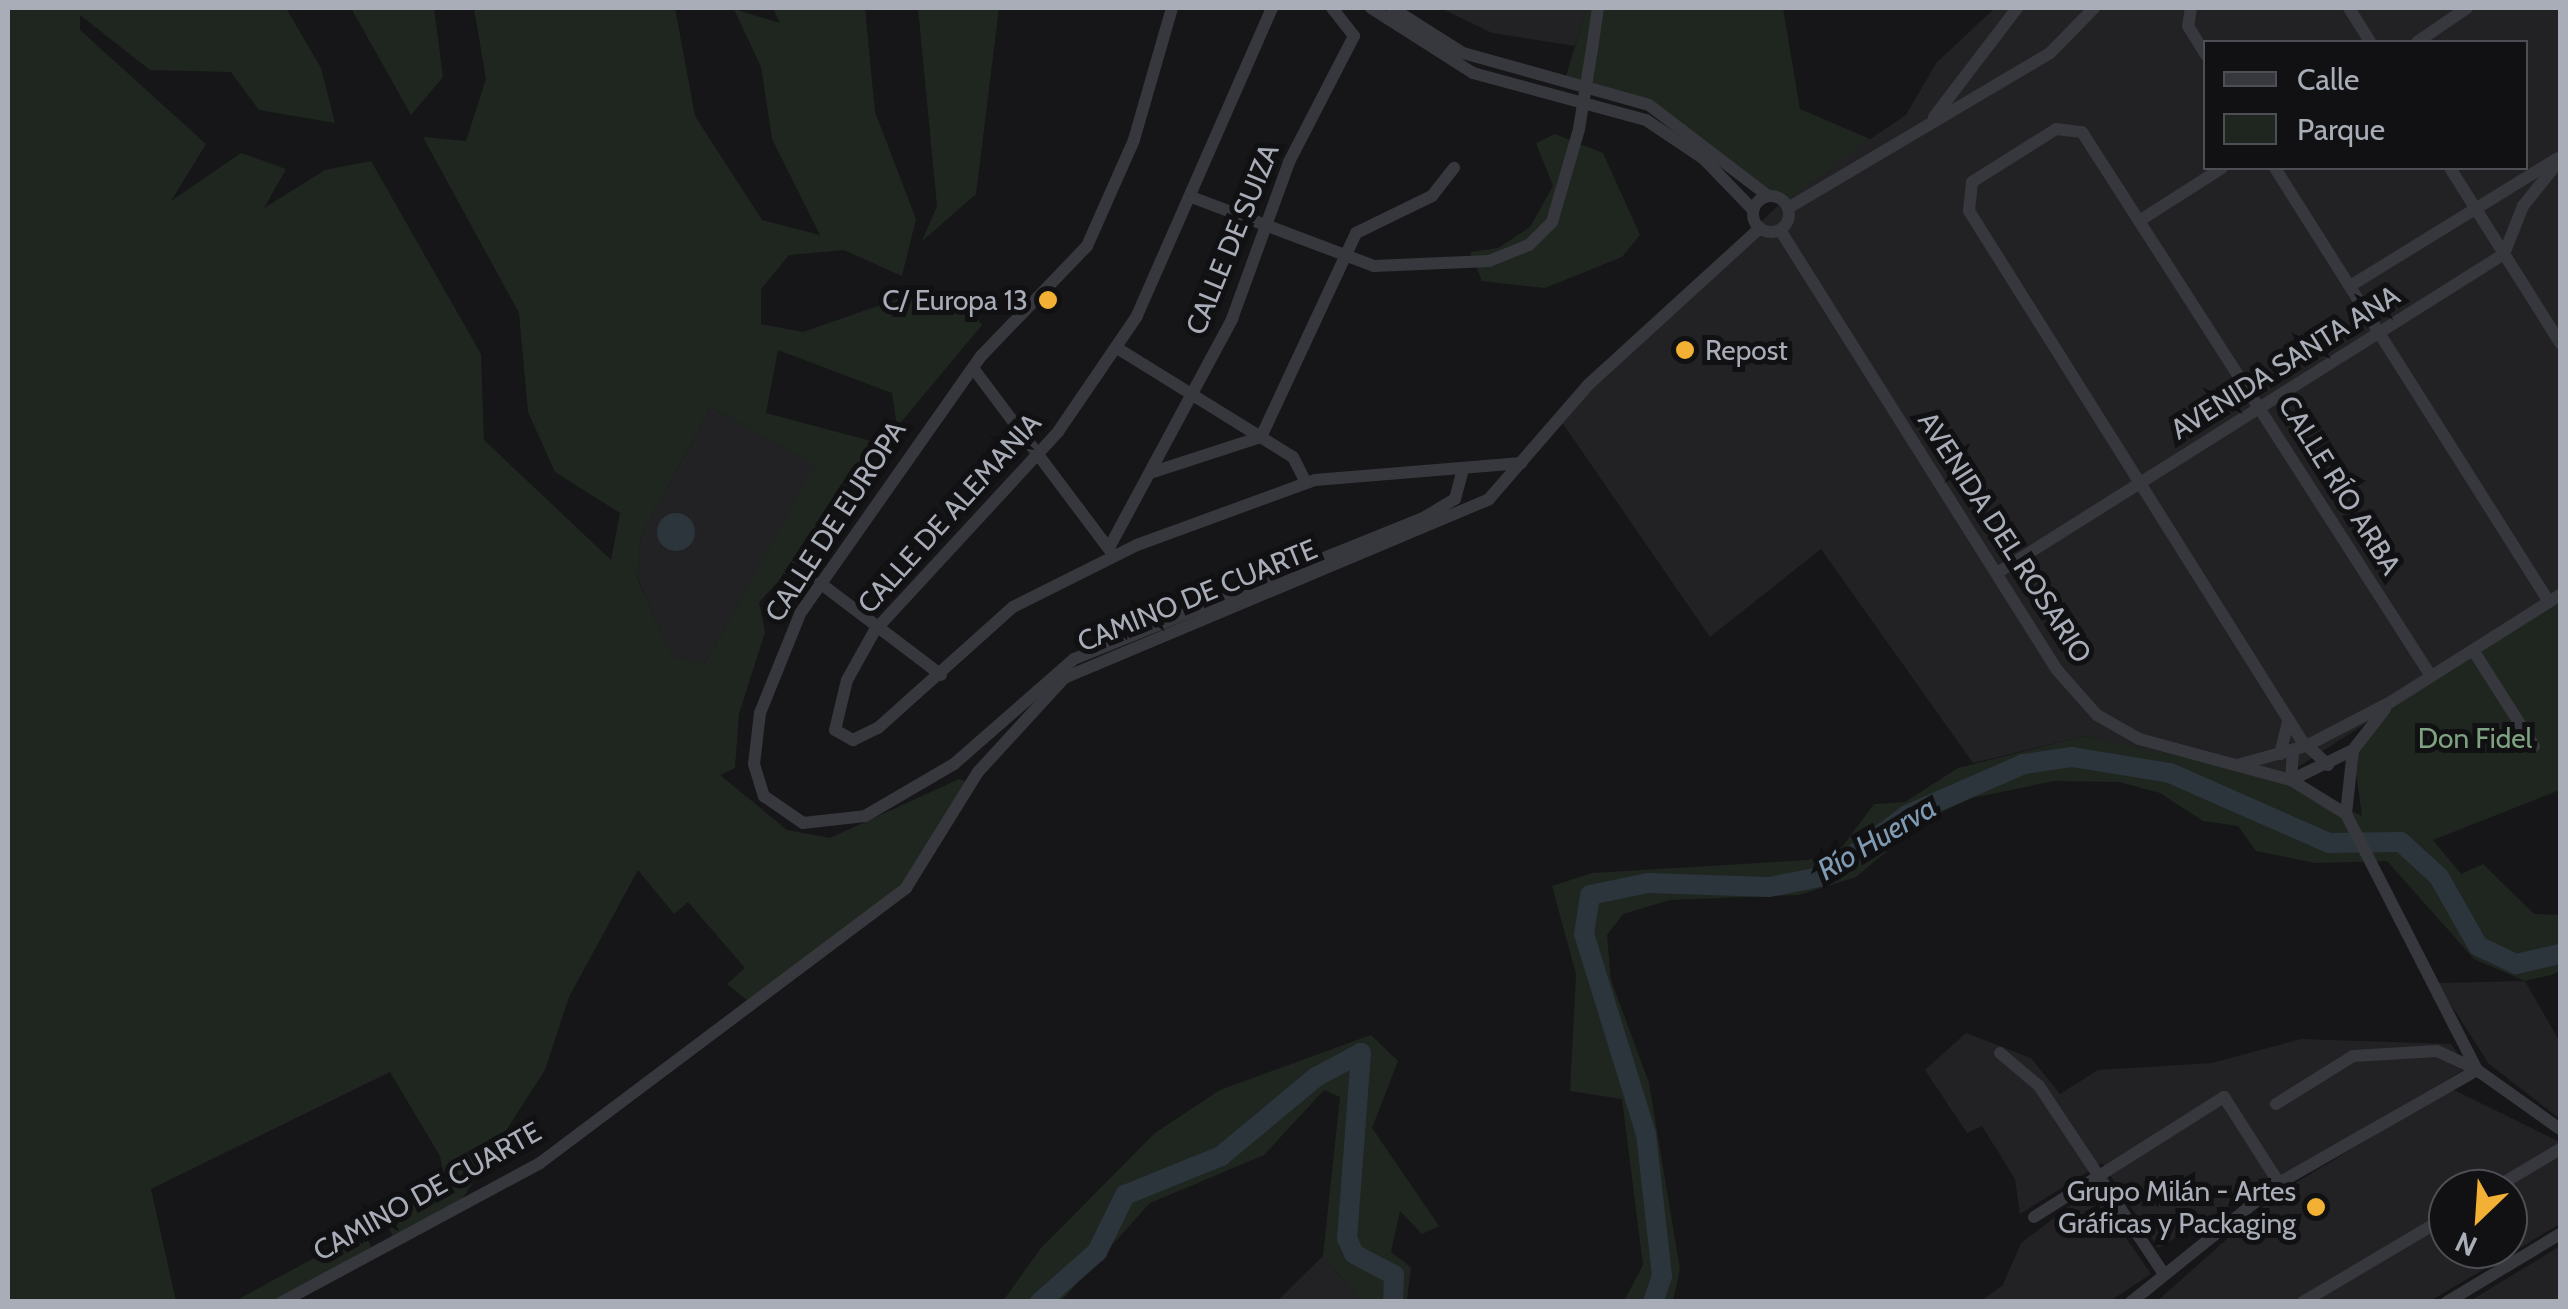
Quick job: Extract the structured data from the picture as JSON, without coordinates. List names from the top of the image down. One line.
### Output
{"streets":{"street":["CALLE DE SUIZA","AVENIDA SANTA ANA","CALLE RÍO ARBA","CALLE DE ALEMANIA","CALLE DE EUROPA","AVENIDA DEL ROSARIO","CAMINO DE CUARTE"]},"crossings":[["CALLE DE SUIZA","CALLE DE ALEMANIA"],["AVENIDA SANTA ANA","CALLE RÍO ARBA"],["AVENIDA SANTA ANA","AVENIDA DEL ROSARIO"],["CALLE DE ALEMANIA","CALLE DE EUROPA"],["CALLE DE ALEMANIA","CAMINO DE CUARTE"],["AVENIDA DEL ROSARIO","CAMINO DE CUARTE"]],"water":["Río Huerva"],"parks":["Don Fidel"],"places":["C/ Europa 13","Repost","Grupo Milán - Artes Gráficas y Packaging"],"legend":["Calle","Parque"],"north":"bottom left"}
